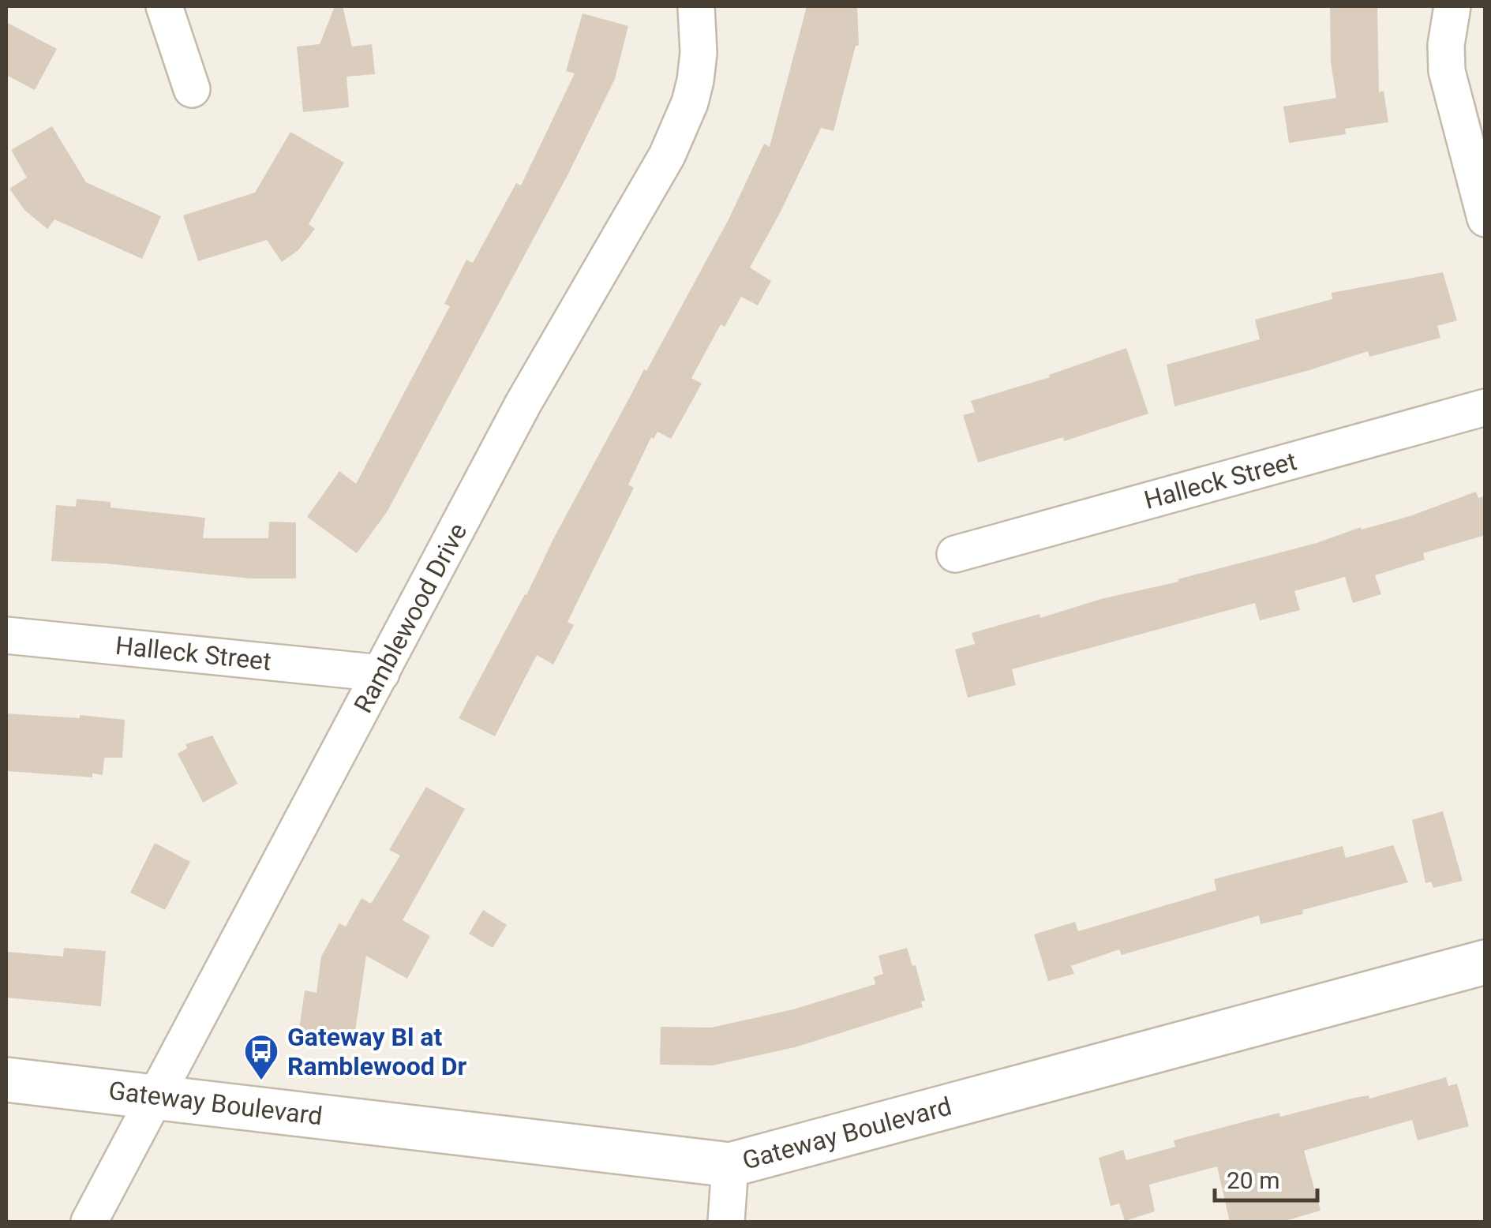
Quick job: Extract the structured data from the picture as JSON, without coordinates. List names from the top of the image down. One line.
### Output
{"streets":{"street":["Halleck Street","Ramblewood Drive","Gateway Boulevard"]},"crossings":[["Halleck Street","Ramblewood Drive"],["Ramblewood Drive","Gateway Boulevard"]],"places":{"bus stop":["Gateway Bl at Ramblewood Dr"]},"scale_bar":"20 m"}
